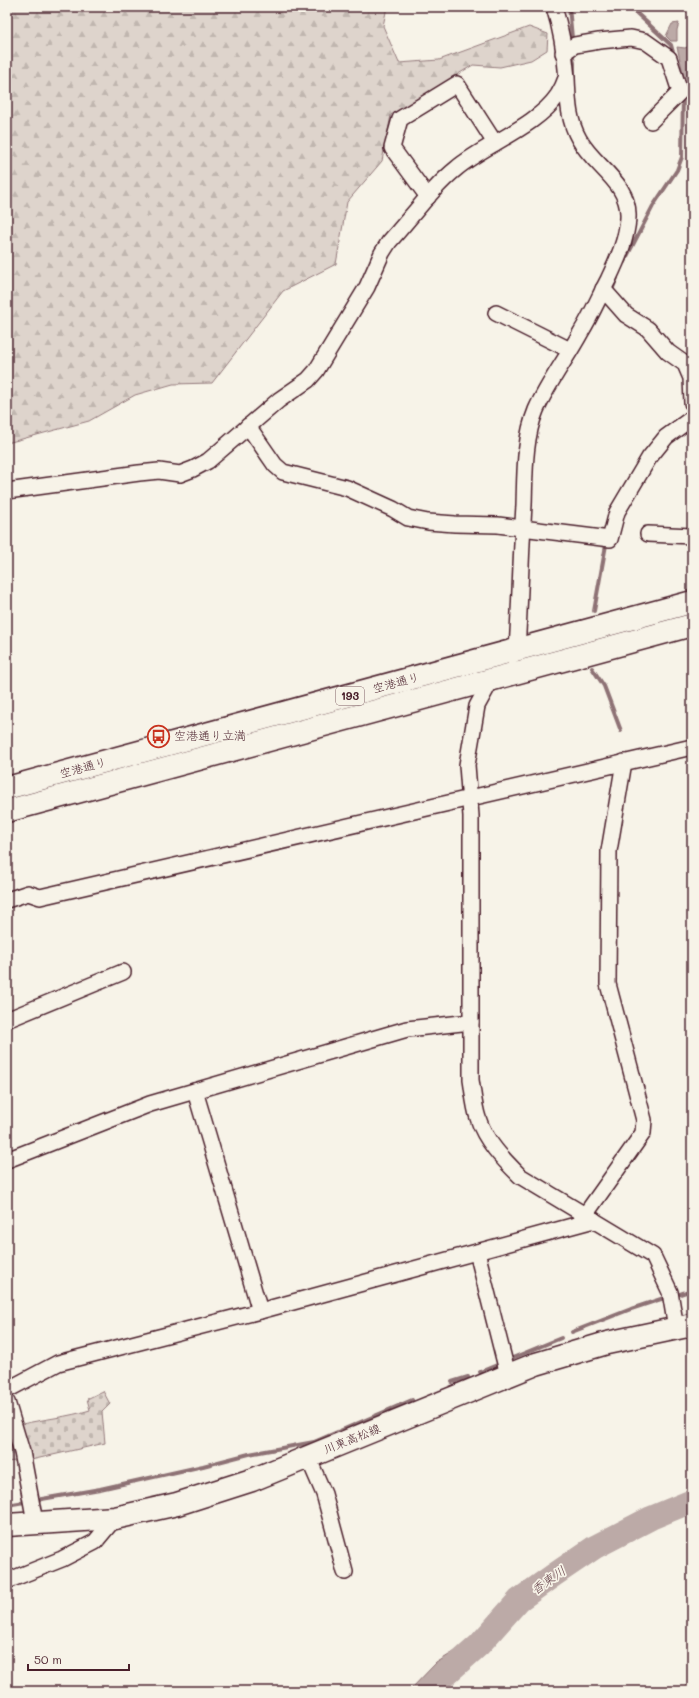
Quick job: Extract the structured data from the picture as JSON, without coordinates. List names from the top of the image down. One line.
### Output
{"streets":{"main road":["空港通り","193","川東高松線"]},"water":["香東川"],"places":{"bus stop":["空港通り立満"]},"scale_bar":"50 m"}
